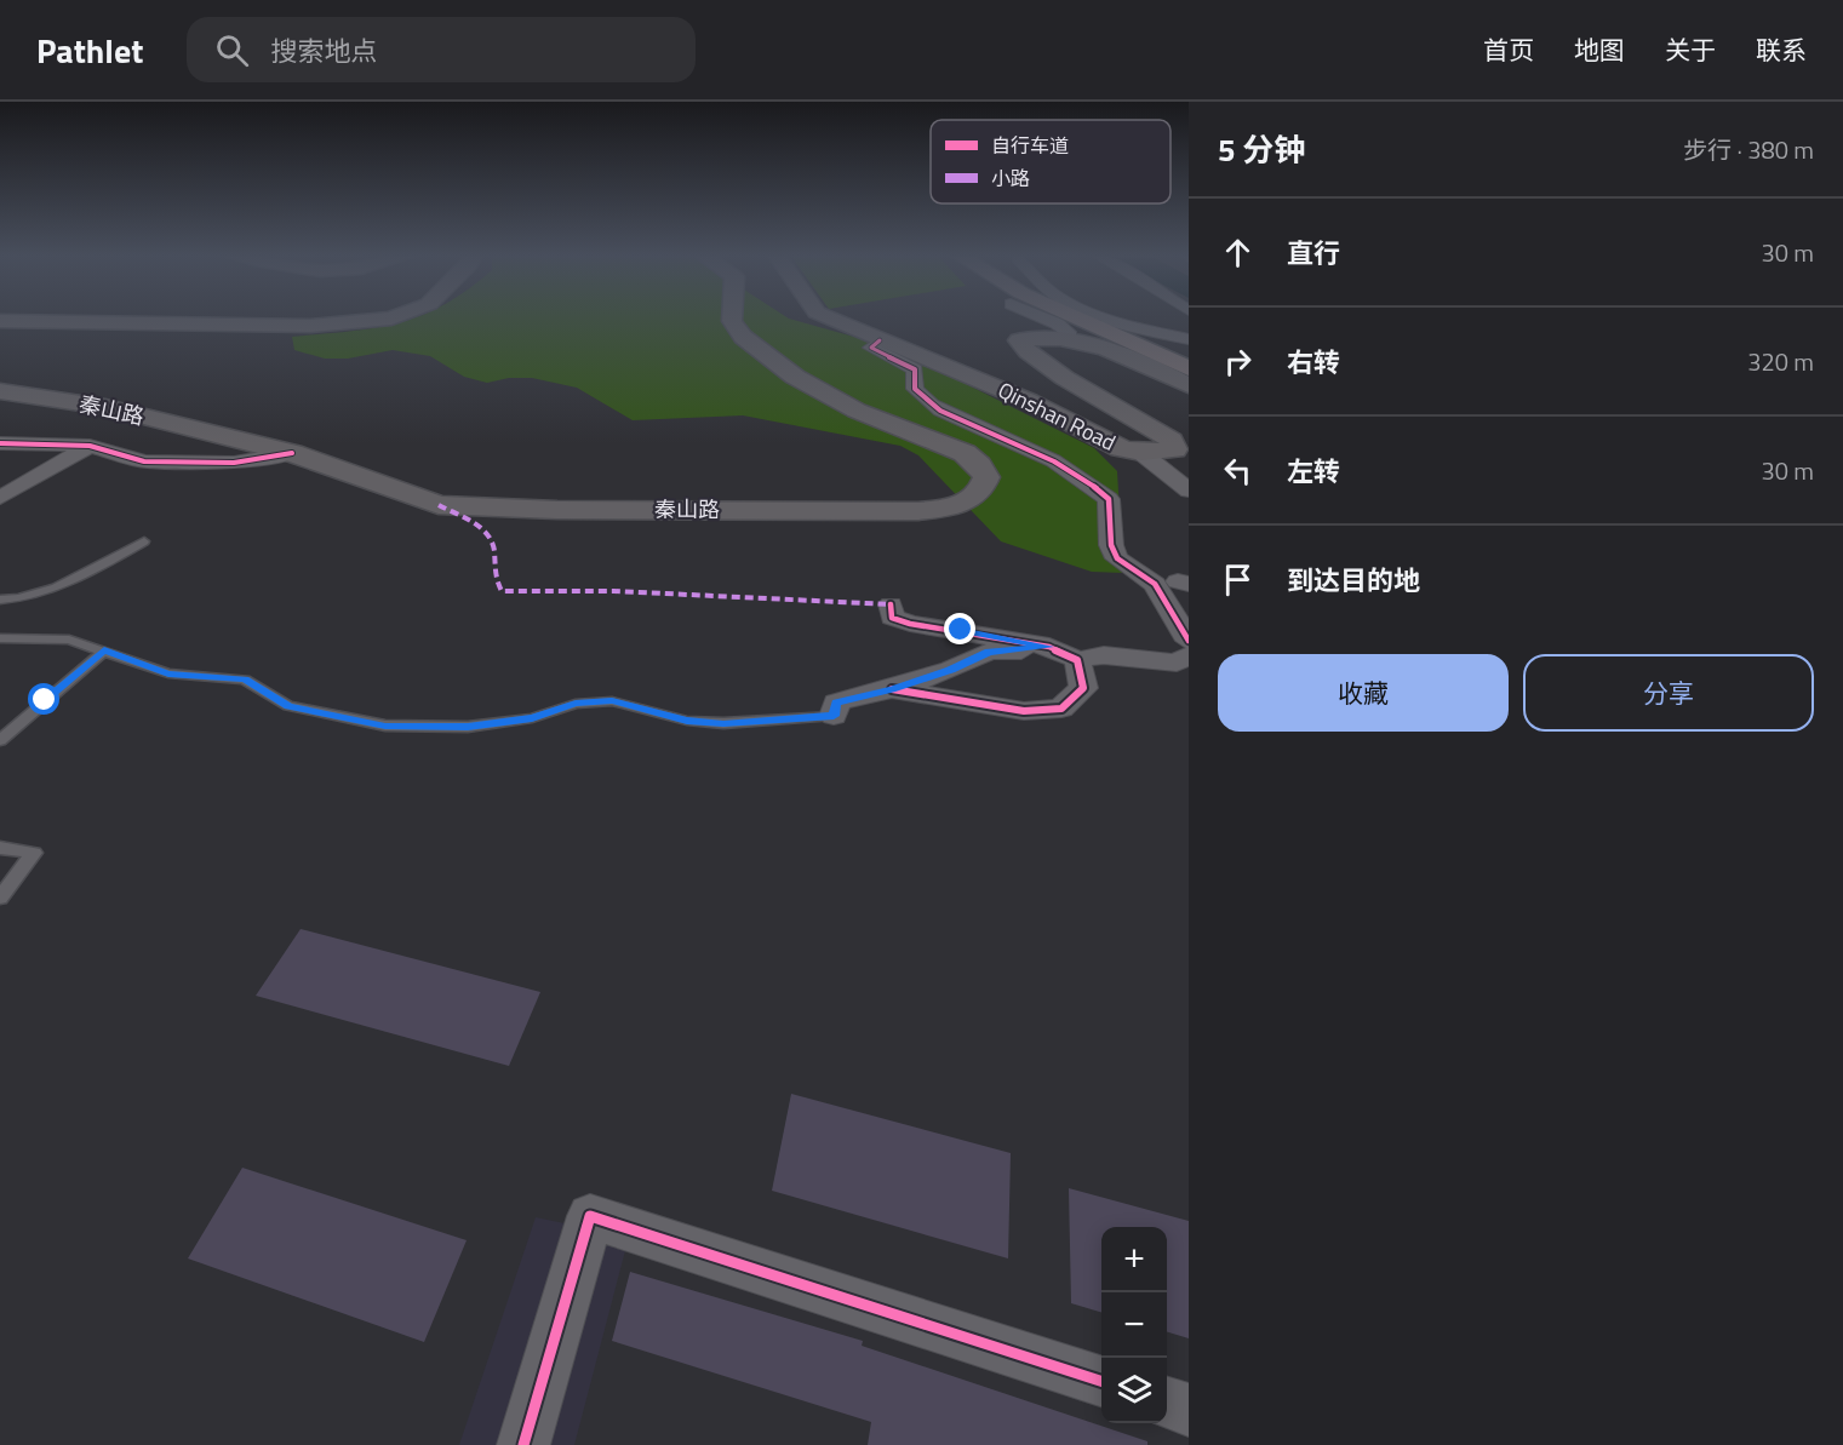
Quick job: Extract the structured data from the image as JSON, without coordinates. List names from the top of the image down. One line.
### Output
{"streets":{"main road":["秦山路","Qinshan Road"]},"legend":["自行车道","小路"],"page":{"header":"Pathlet","search":"搜索地点","nav":["首页","地图","关于","联系"],"heading":["5 分钟","步行 · 380 m"],"list":[["直行","30 m"],["右转","320 m"],["左转","30 m"],"到达目的地"],"buttons":["收藏","分享"],"map_buttons":["+","−"]}}
